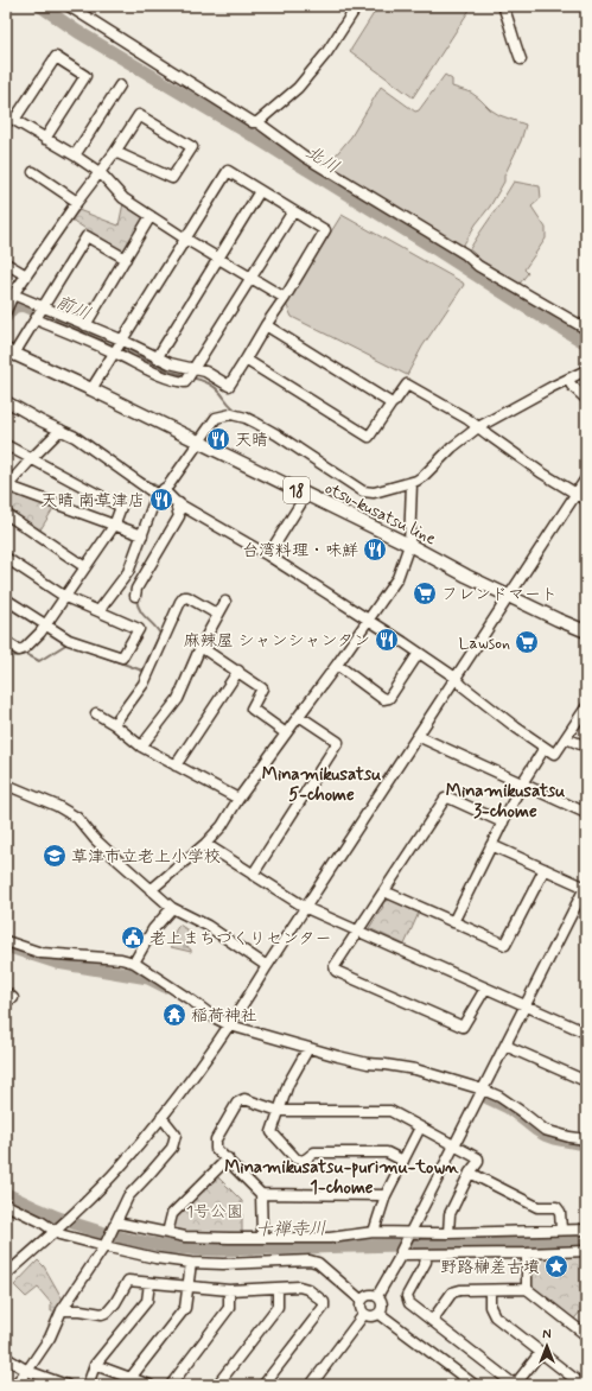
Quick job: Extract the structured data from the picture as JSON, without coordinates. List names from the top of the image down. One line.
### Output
{"streets":{"main road":["18","otsu-kusatsu line"]},"districts":["Minamikusatsu 5-chome","Minamikusatsu 3-chome","Minamikusatsu-purimu-town 1-chome"],"water":["北川","前川","十禅寺川"],"parks":["1号公園"],"places":{"restaurant":["天晴","天晴 南草津店","台湾料理・味鮮","麻辣屋 シャンシャンタン"],"supermarket":["フレンドマート","Lawson"],"school or university":["草津市立老上小学校"],"public building":["老上まちづくりセンター"],"temple":["稲荷神社"],"place":["野路榊差古墳"]},"north":"top"}
